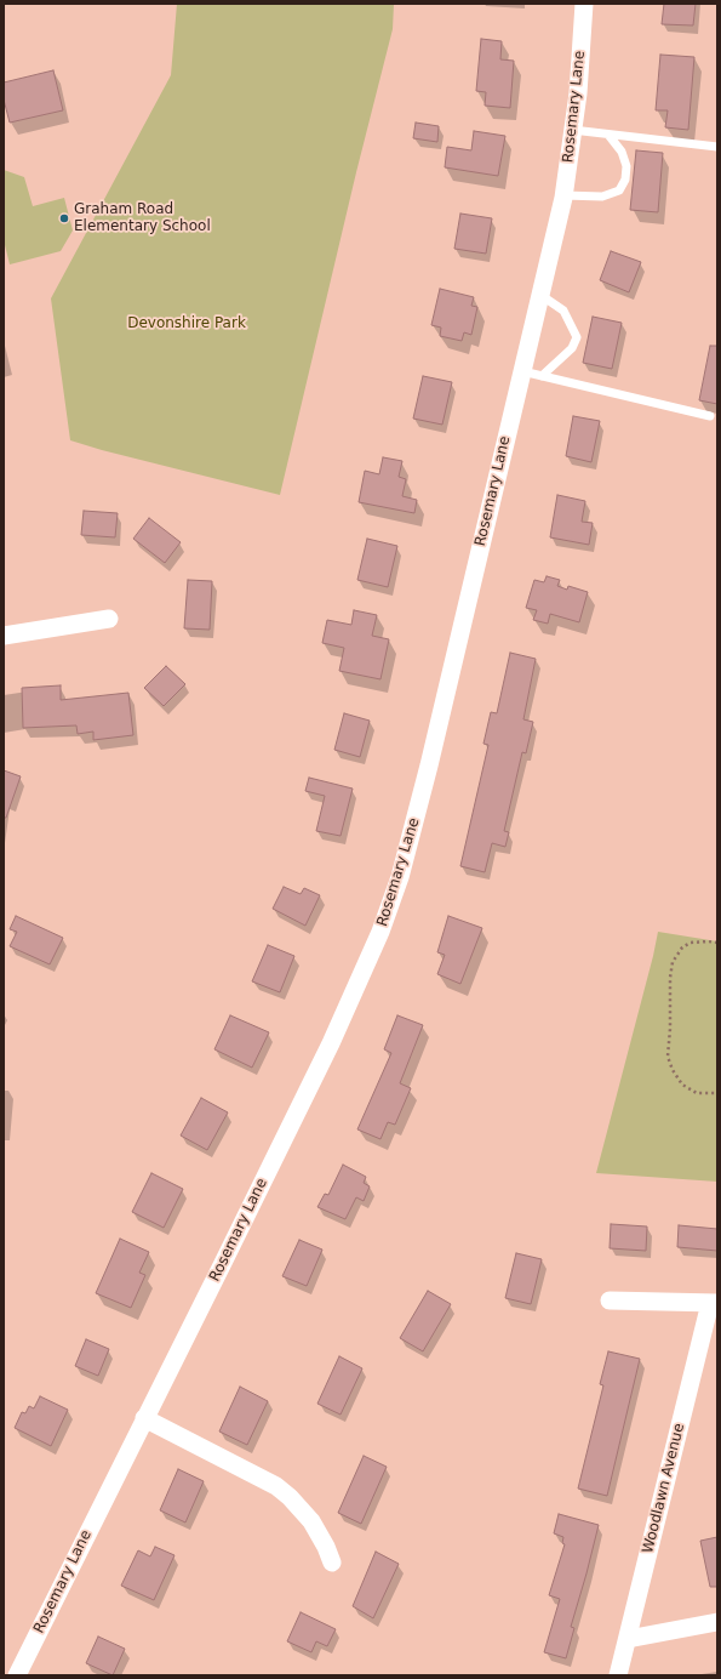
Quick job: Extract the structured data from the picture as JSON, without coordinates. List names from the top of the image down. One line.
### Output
{"streets":{"street":["Rosemary Lane","Woodlawn Avenue"]},"parks":["Devonshire Park"],"places":["Graham Road Elementary School"]}
